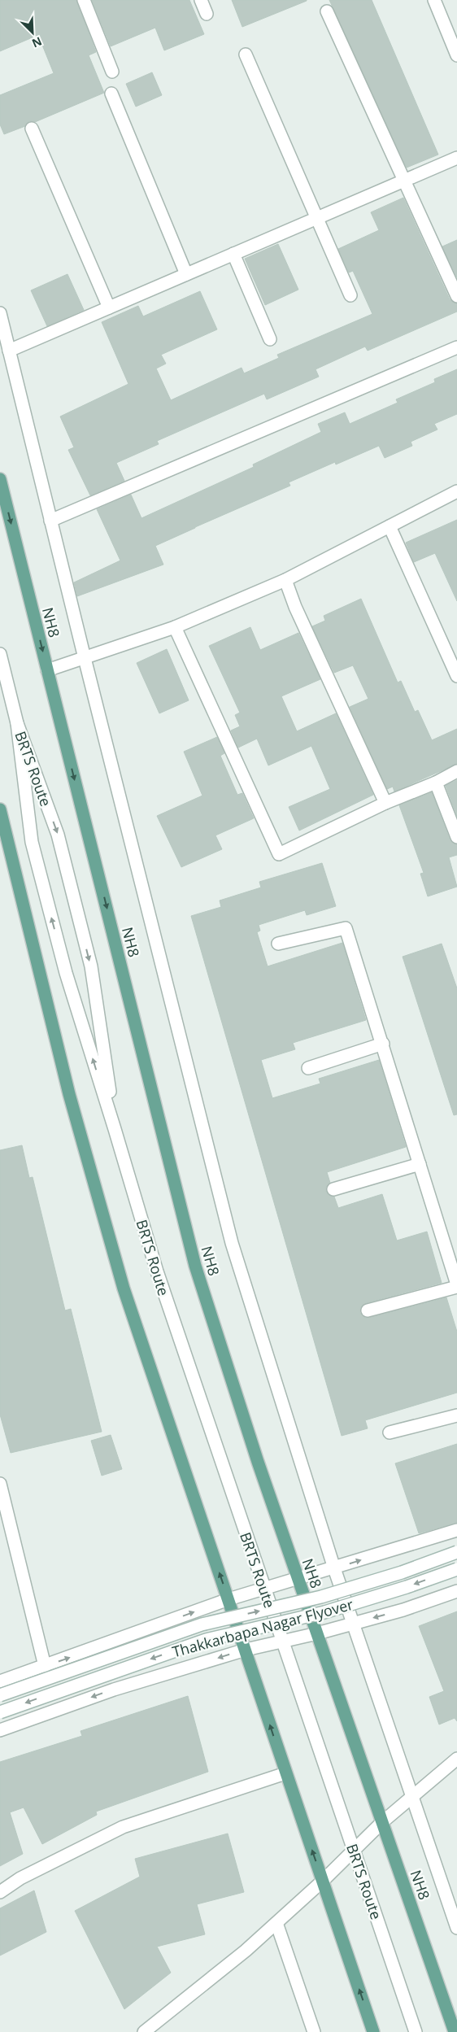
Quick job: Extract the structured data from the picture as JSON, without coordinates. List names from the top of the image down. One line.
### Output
{"streets":{"main road":["NH8"],"street":["BRTS Route","Thakkarbapa Nagar Flyover"]},"north":"bottom right"}
